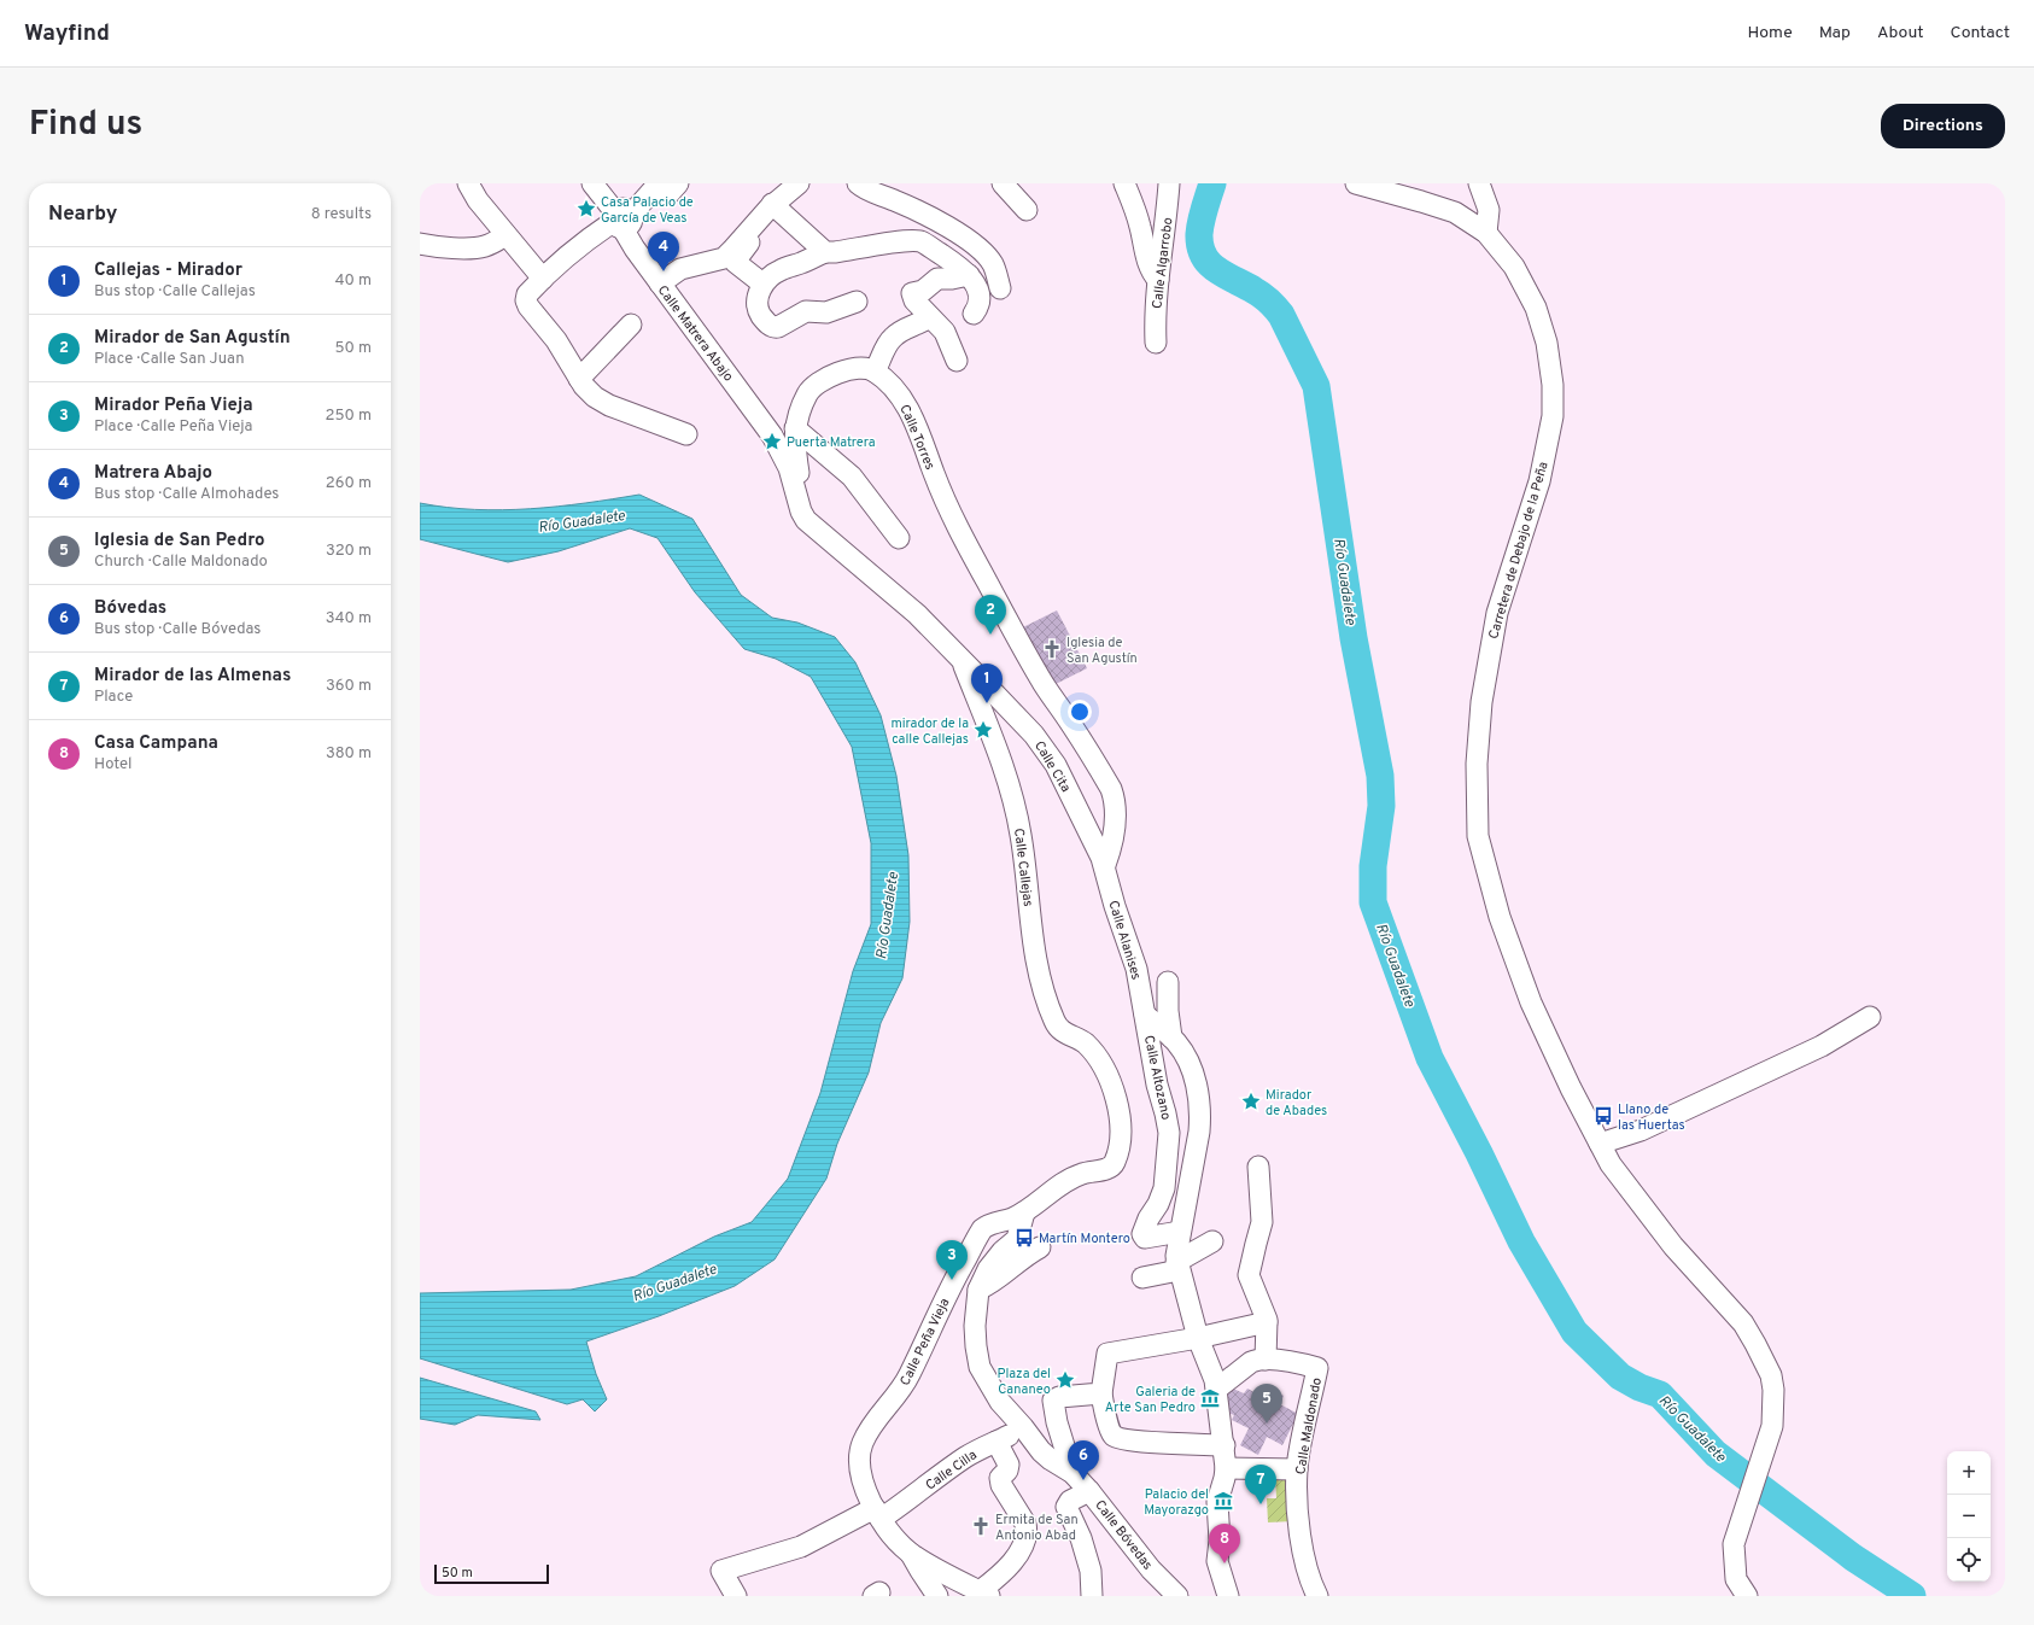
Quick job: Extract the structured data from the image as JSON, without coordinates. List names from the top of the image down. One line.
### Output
{"streets":{"street":["Calle Algarrobo","Calle Matrera Abajo","Calle Torres","Carretera de Debajo de la Peña","Calle Cita","Calle Callejas","Calle Alanises","Calle Altozano","Calle Peña Vieja","Calle Maldonado","Calle Cilla","Calle Bóvedas"]},"crossings":[["Calle Matrera Abajo","Calle Callejas"],["Calle Torres","Calle Cita"],["Calle Torres","Calle Alanises"],["Calle Cita","Calle Callejas"],["Calle Cita","Calle Alanises"],["Calle Callejas","Calle Peña Vieja"],["Calle Alanises","Calle Altozano"],["Calle Peña Vieja","Calle Cilla"]],"water":["Río Guadalete"],"places":{"place":["Casa Palacio de García de Veas","Puerta Matrera","mirador de la calle Callejas","Mirador de Abades","Plaza del Cananeo"],"church":["Iglesia de San Agustín","Ermita de San Antonio Abad"],"bus stop":["Llano de las Huertas","Martín Montero"],"museum":["Galeria de Arte San Pedro","Palacio del Mayorazgo"]},"scale_bar":"50 m","page":{"header":"Wayfind","nav":["Home","Map","About","Contact"],"title":"Find us","buttons":"Directions","heading":["Nearby","8 results"],"pins":["4","2","1","3","5","6","7","8"],"list":[{"mark":"1","name":"Callejas - Mirador","note":"Bus stop · Calle Callejas","value":"40 m"},{"mark":"2","name":"Mirador de San Agustín","note":"Place · Calle San Juan","value":"50 m"},{"mark":"3","name":"Mirador Peña Vieja","note":"Place · Calle Peña Vieja","value":"250 m"},{"mark":"4","name":"Matrera Abajo","note":"Bus stop · Calle Almohades","value":"260 m"},{"mark":"5","name":"Iglesia de San Pedro","note":"Church · Calle Maldonado","value":"320 m"},{"mark":"6","name":"Bóvedas","note":"Bus stop · Calle Bóvedas","value":"340 m"},{"mark":"7","name":"Mirador de las Almenas","note":"Place","value":"360 m"},{"mark":"8","name":"Casa Campana","note":"Hotel","value":"380 m"}],"map_buttons":["+","−"],"scale":"50 m"}}
